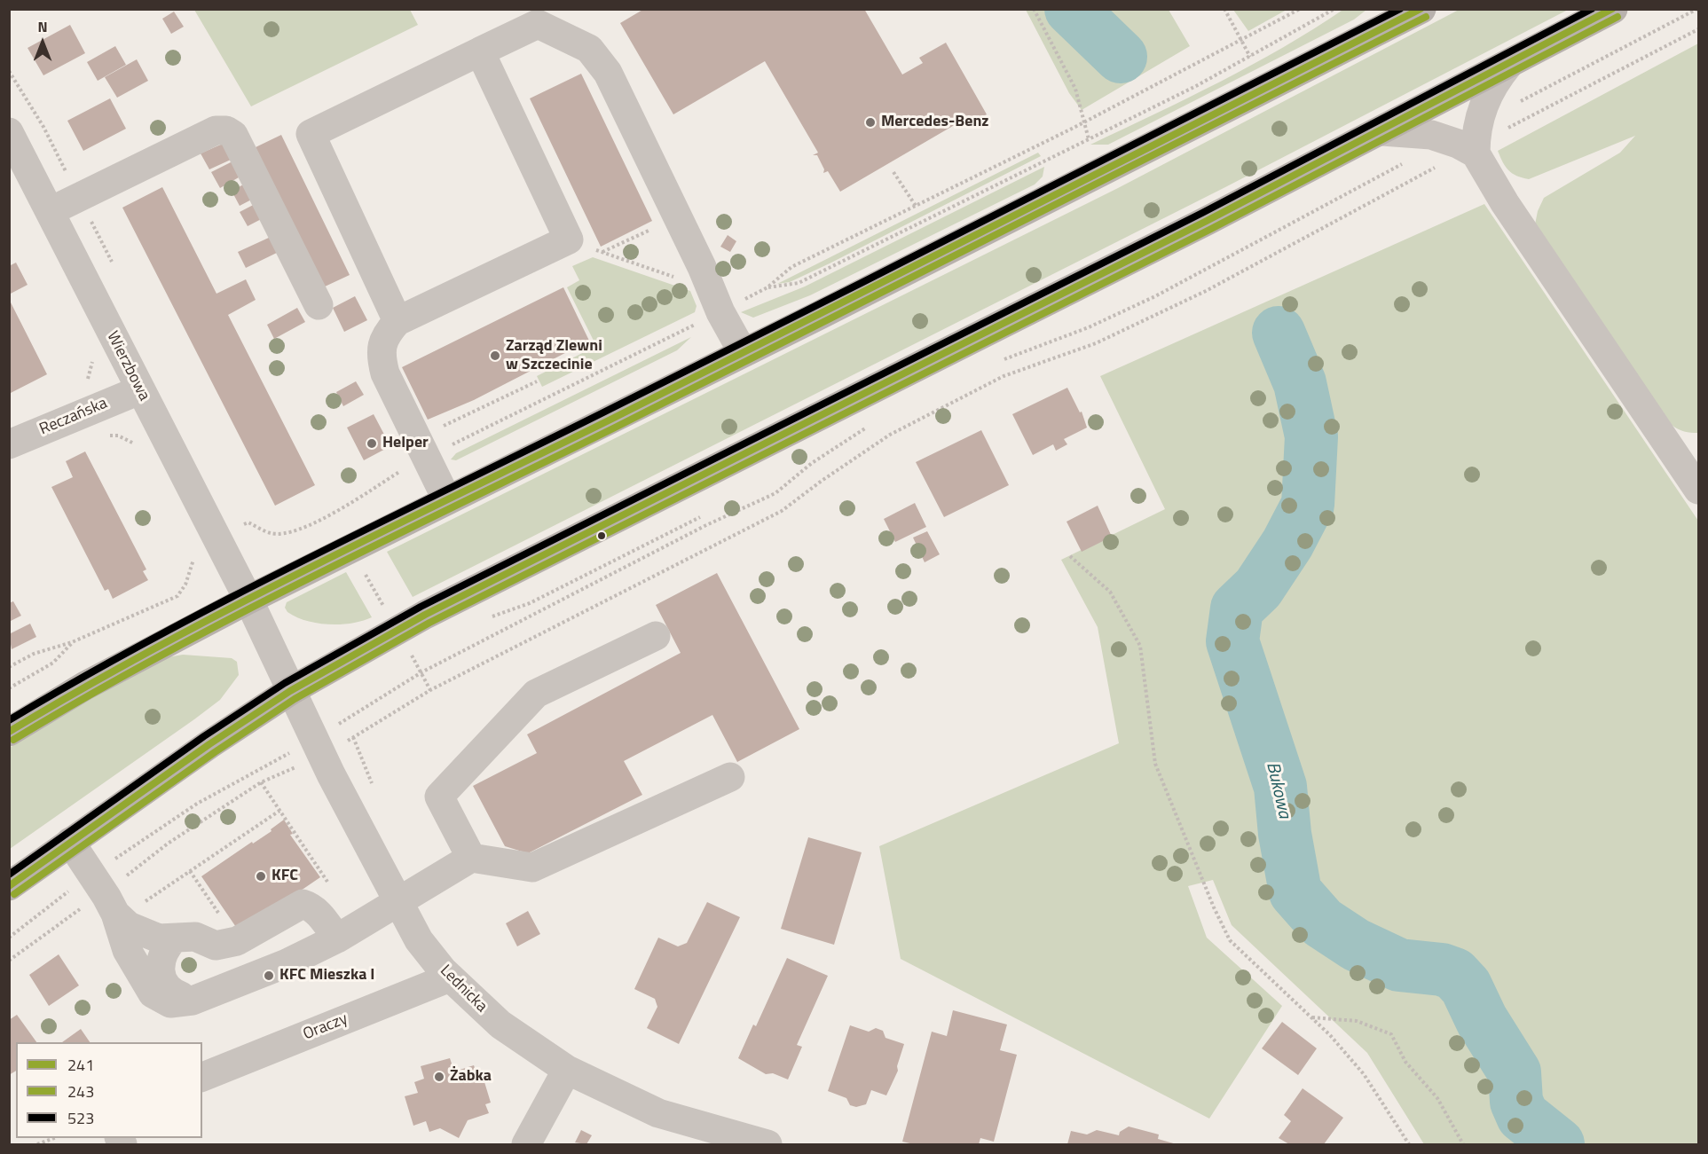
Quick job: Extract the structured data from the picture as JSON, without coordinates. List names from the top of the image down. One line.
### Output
{"streets":{"street":["Wierzbowa","Reczańska","Lednicka","Oraczy"]},"crossings":[["Wierzbowa","Reczańska"],["Wierzbowa","Lednicka"],["Lednicka","Oraczy"]],"water":["Bukowa"],"places":["Mercedes-Benz","Zarząd Zlewni w Szczecinie","Helper","KFC","KFC Mieszka I","Żabka"],"lines":["transit line 241","transit line 523","transit line 243"],"legend":["241","243","523"],"north":"top"}
